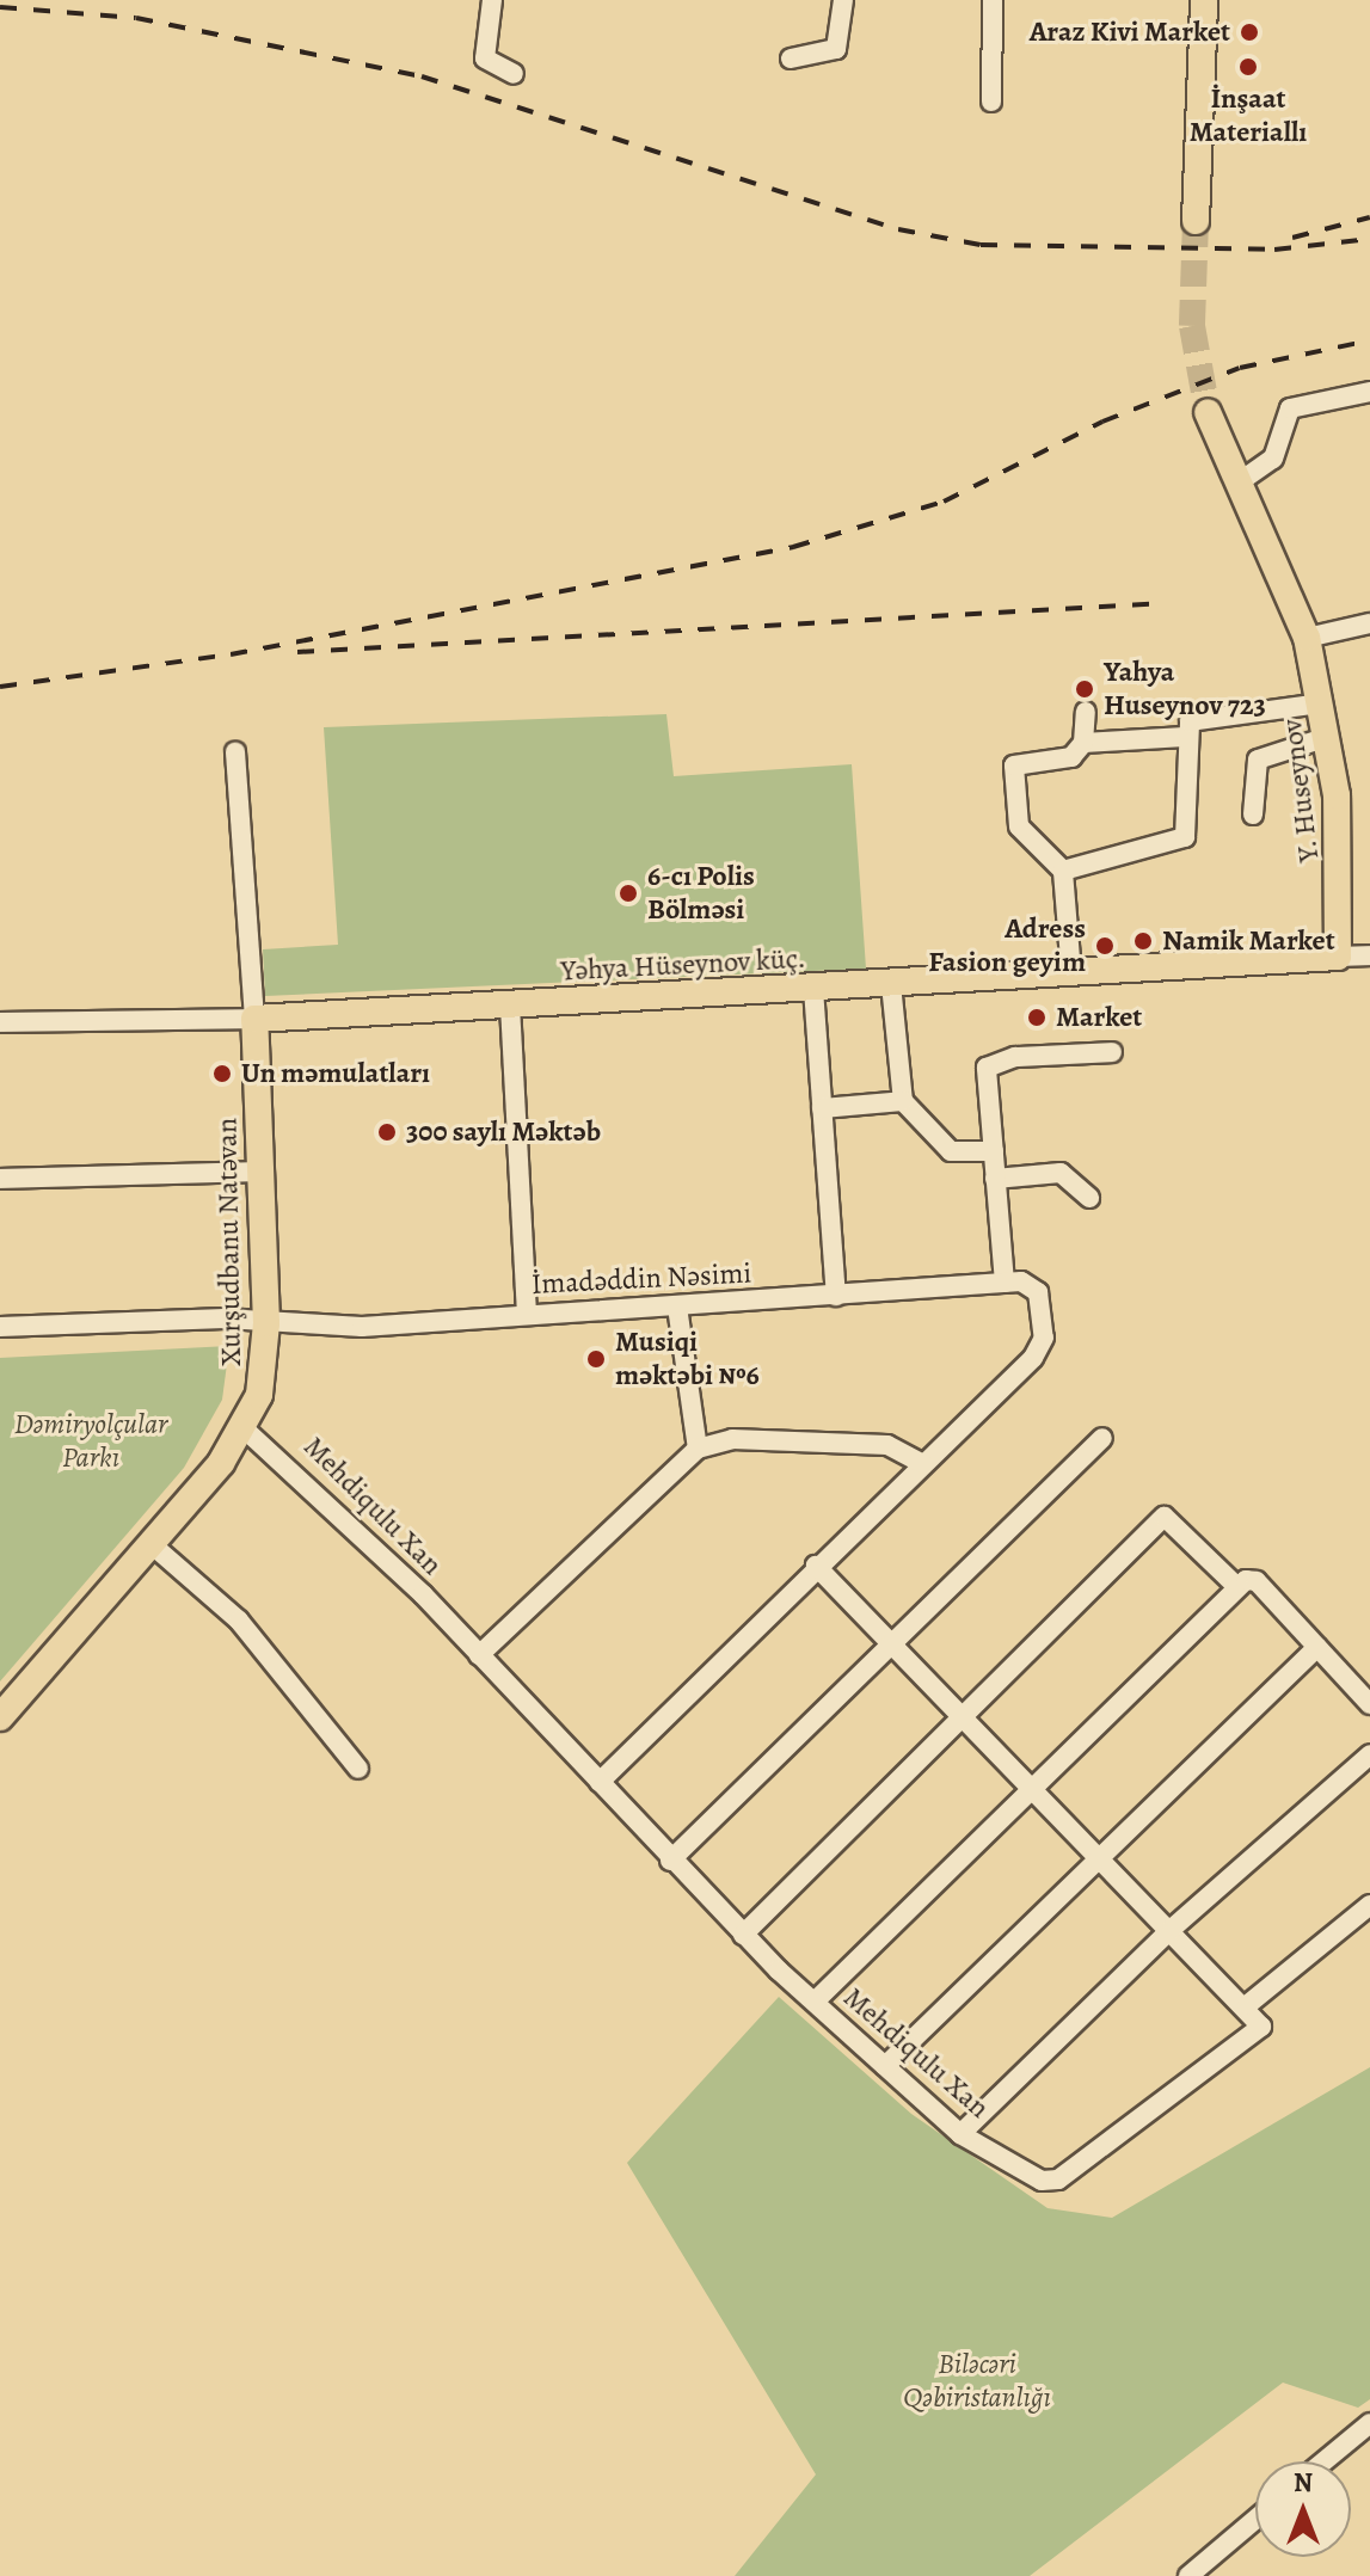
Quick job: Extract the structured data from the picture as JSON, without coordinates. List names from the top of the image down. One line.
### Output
{"streets":{"main road":["Y. Huseynov","Yəhya Hüseynov küç.","Xurşudbanu Natəvan"],"street":["İmadəddin Nəsimi","Mehdiqulu Xan"]},"crossings":[["Y. Huseynov","Yəhya Hüseynov küç."],["Yəhya Hüseynov küç.","Xurşudbanu Natəvan"],["Xurşudbanu Natəvan","İmadəddin Nəsimi"],["Xurşudbanu Natəvan","Mehdiqulu Xan"]],"parks":["Dəmiryolçular Parkı","Biləcəri Qəbiristanlığı"],"places":["Araz Kivi Market","İnşaat Materiallı","Yahya Huseynov 723","6-cı Polis Bölməsi","Namik Market","Adress Fasion geyim","Market","Un məmulatları","300 saylı Məktəb","Musiqi məktəbi №6"],"north":"top"}
